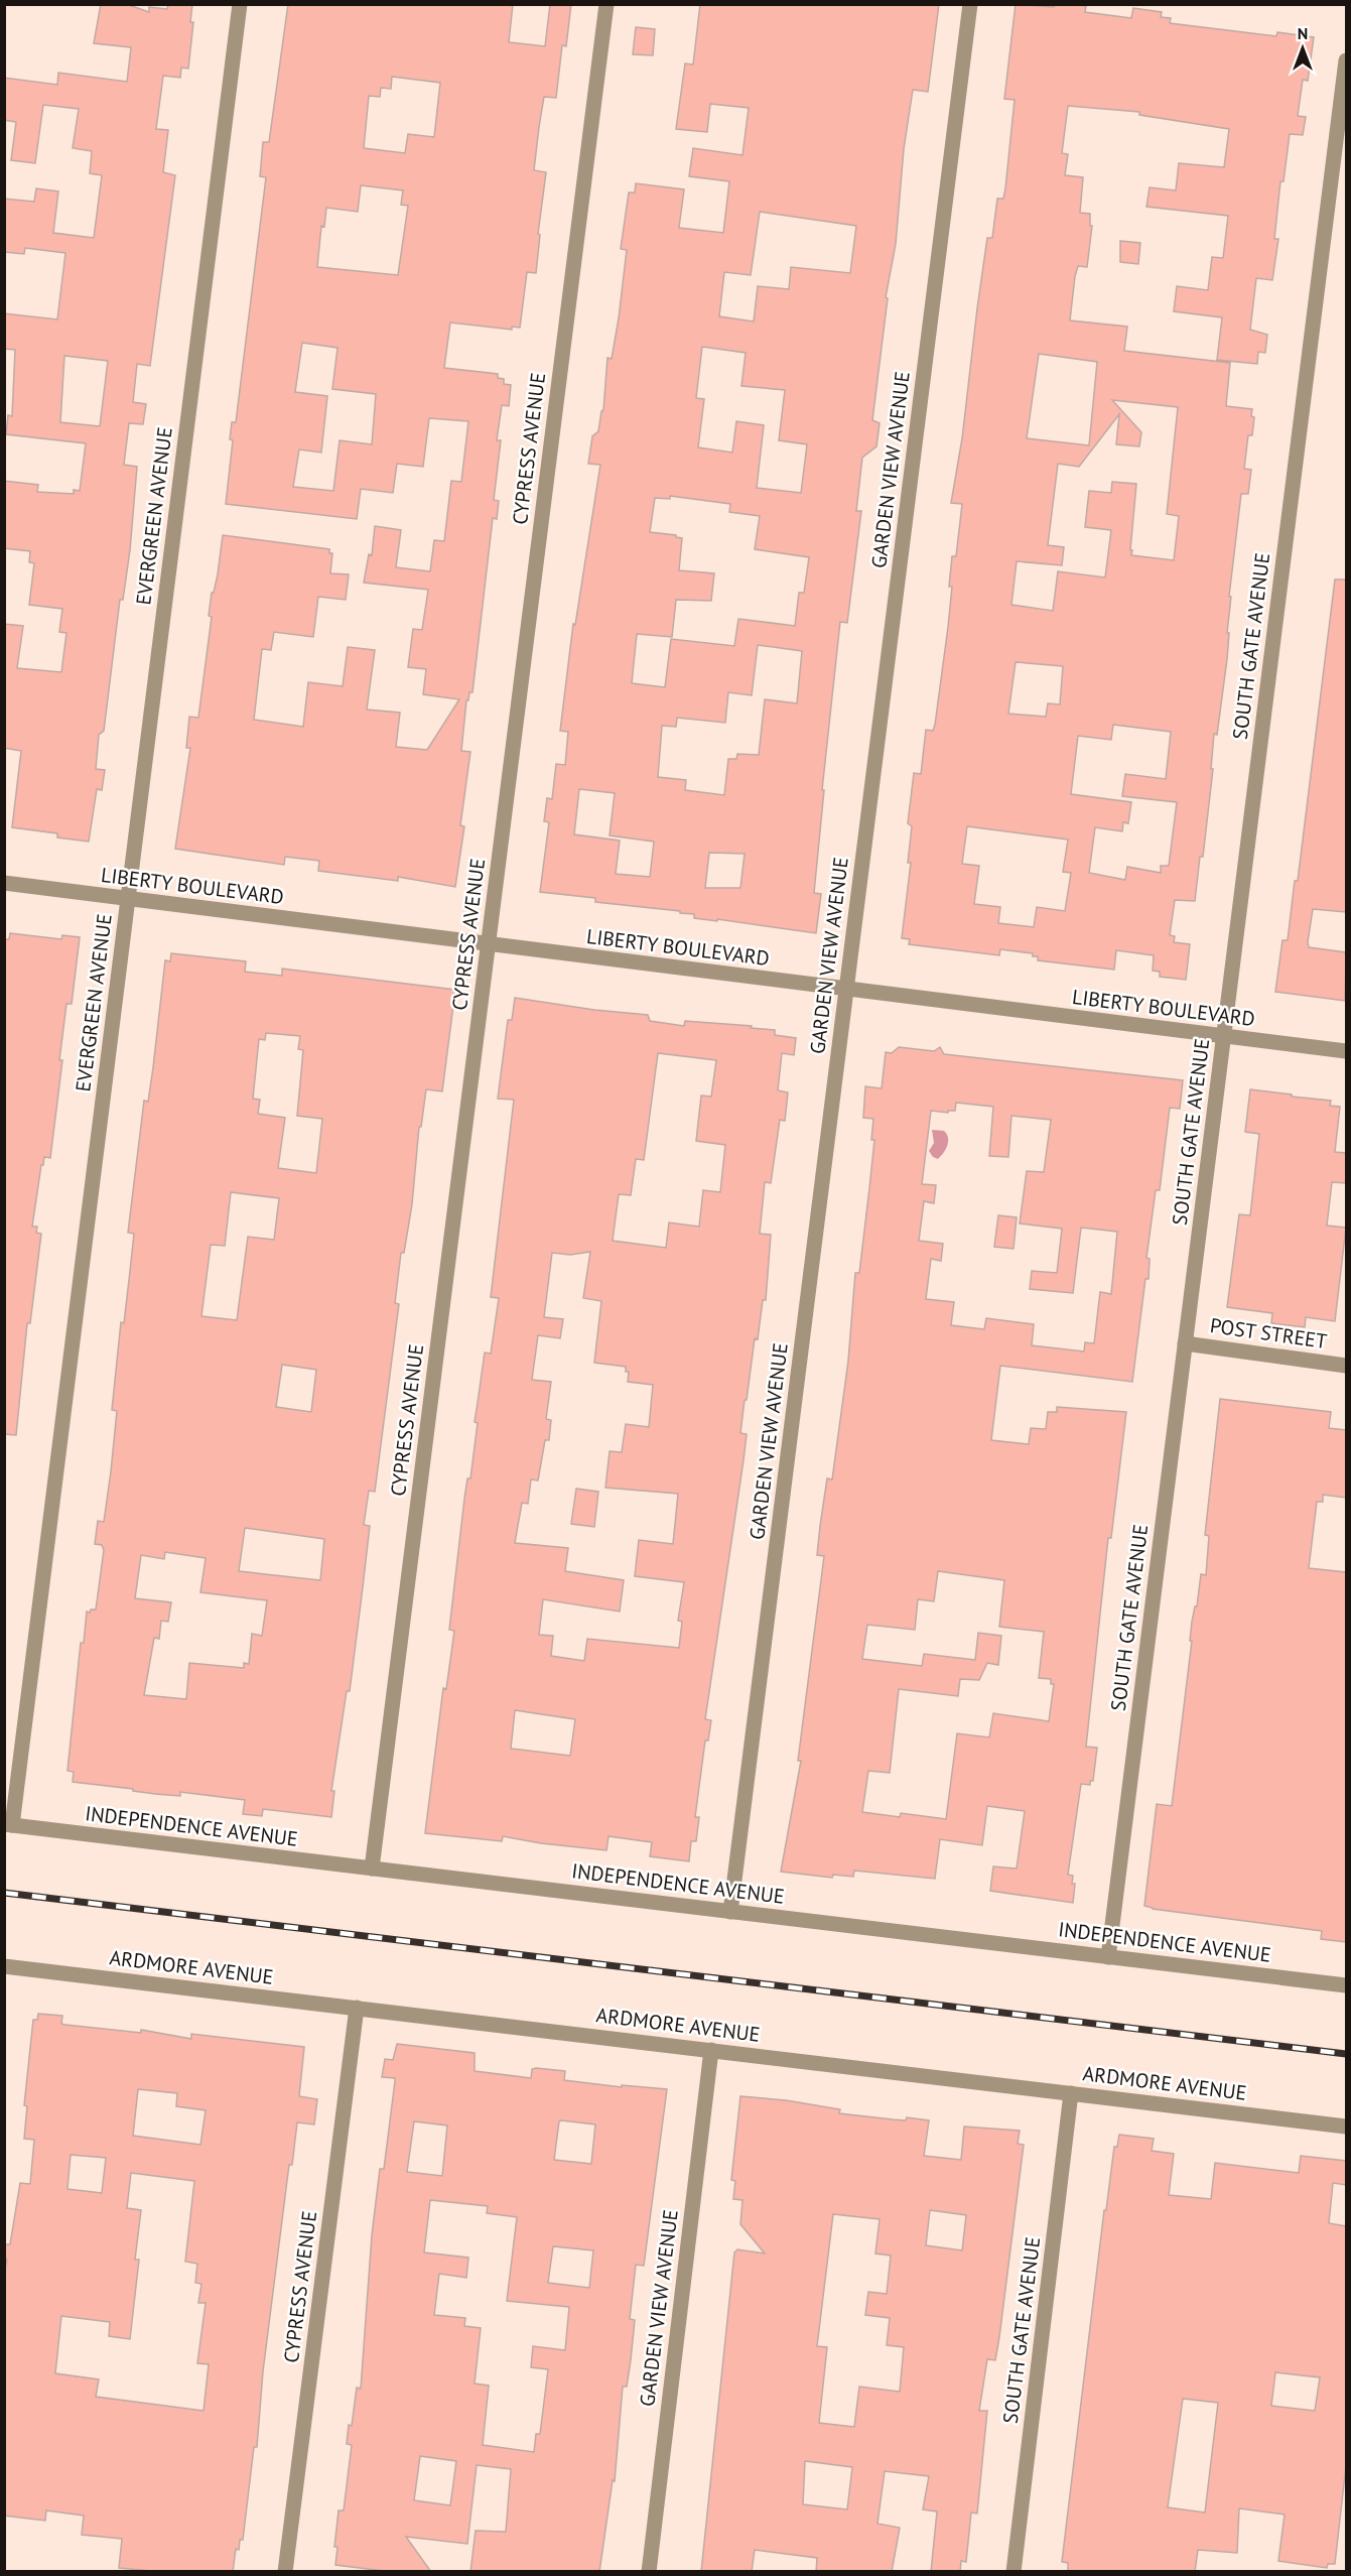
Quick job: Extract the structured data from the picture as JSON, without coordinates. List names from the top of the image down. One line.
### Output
{"streets":{"street":["CYPRESS AVENUE","GARDEN VIEW AVENUE","EVERGREEN AVENUE","SOUTH GATE AVENUE","LIBERTY BOULEVARD","POST STREET","INDEPENDENCE AVENUE","ARDMORE AVENUE"]},"crossings":[["CYPRESS AVENUE","LIBERTY BOULEVARD"],["CYPRESS AVENUE","INDEPENDENCE AVENUE"],["CYPRESS AVENUE","ARDMORE AVENUE"],["GARDEN VIEW AVENUE","LIBERTY BOULEVARD"],["GARDEN VIEW AVENUE","INDEPENDENCE AVENUE"],["GARDEN VIEW AVENUE","ARDMORE AVENUE"],["EVERGREEN AVENUE","LIBERTY BOULEVARD"],["EVERGREEN AVENUE","INDEPENDENCE AVENUE"],["SOUTH GATE AVENUE","LIBERTY BOULEVARD"],["SOUTH GATE AVENUE","POST STREET"],["SOUTH GATE AVENUE","INDEPENDENCE AVENUE"],["SOUTH GATE AVENUE","ARDMORE AVENUE"]],"north":"top"}
